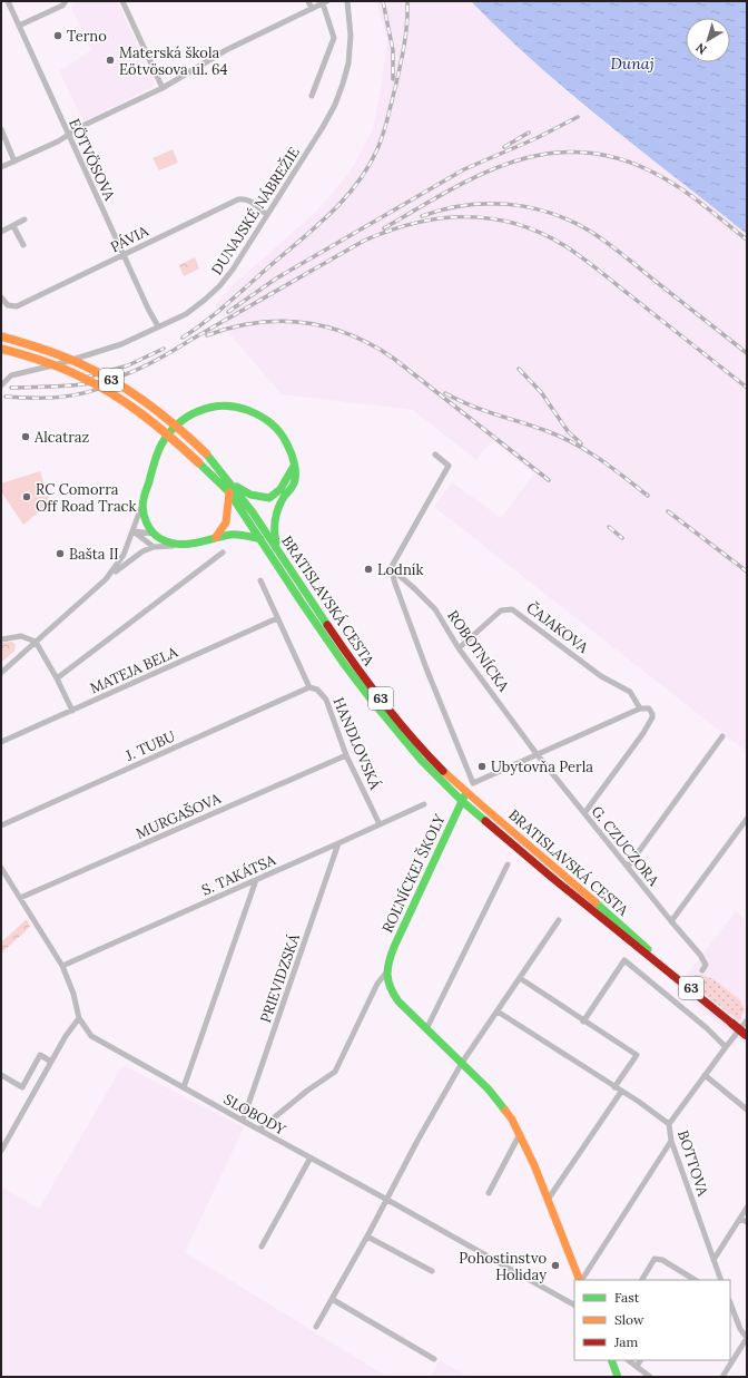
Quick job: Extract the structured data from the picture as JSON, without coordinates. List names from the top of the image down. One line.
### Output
{"streets":{"main road":["63","BRATISLAVSKÁ CESTA","ROĽNÍCKEJ ŠKOLY"],"street":["EÖTVÖSOVA","DUNAJSKÉ NÁBREŽIE","PÁVIA","ČAJAKOVA","ROBOTNÍCKA","MATEJA BELA","HANDLOVSKÁ","J. TUBU","MURGAŠOVA","G. CZUCZORA","S. TAKÁTSA","PRIEVIDZSKÁ","SLOBODY","BOTTOVA"]},"crossings":[["EÖTVÖSOVA","DUNAJSKÉ NÁBREŽIE"],["EÖTVÖSOVA","PÁVIA"],["DUNAJSKÉ NÁBREŽIE","PÁVIA"],["BRATISLAVSKÁ CESTA","ROĽNÍCKEJ ŠKOLY"],["ČAJAKOVA","ROBOTNÍCKA"],["ROBOTNÍCKA","G. CZUCZORA"],["MATEJA BELA","HANDLOVSKÁ"],["HANDLOVSKÁ","J. TUBU"],["HANDLOVSKÁ","MURGAŠOVA"],["HANDLOVSKÁ","S. TAKÁTSA"],["MURGAŠOVA","SLOBODY"],["S. TAKÁTSA","PRIEVIDZSKÁ"],["S. TAKÁTSA","SLOBODY"],["PRIEVIDZSKÁ","SLOBODY"]],"water":["Dunaj"],"places":["Terno","Materská škola Eötvösova ul. 64","Alcatraz","RC Comorra Off Road Track","Bašta II","Lodník","Ubytovňa Perla","Pohostinstvo Holiday"],"legend":["Fast","Slow","Jam"],"north":"bottom left"}
